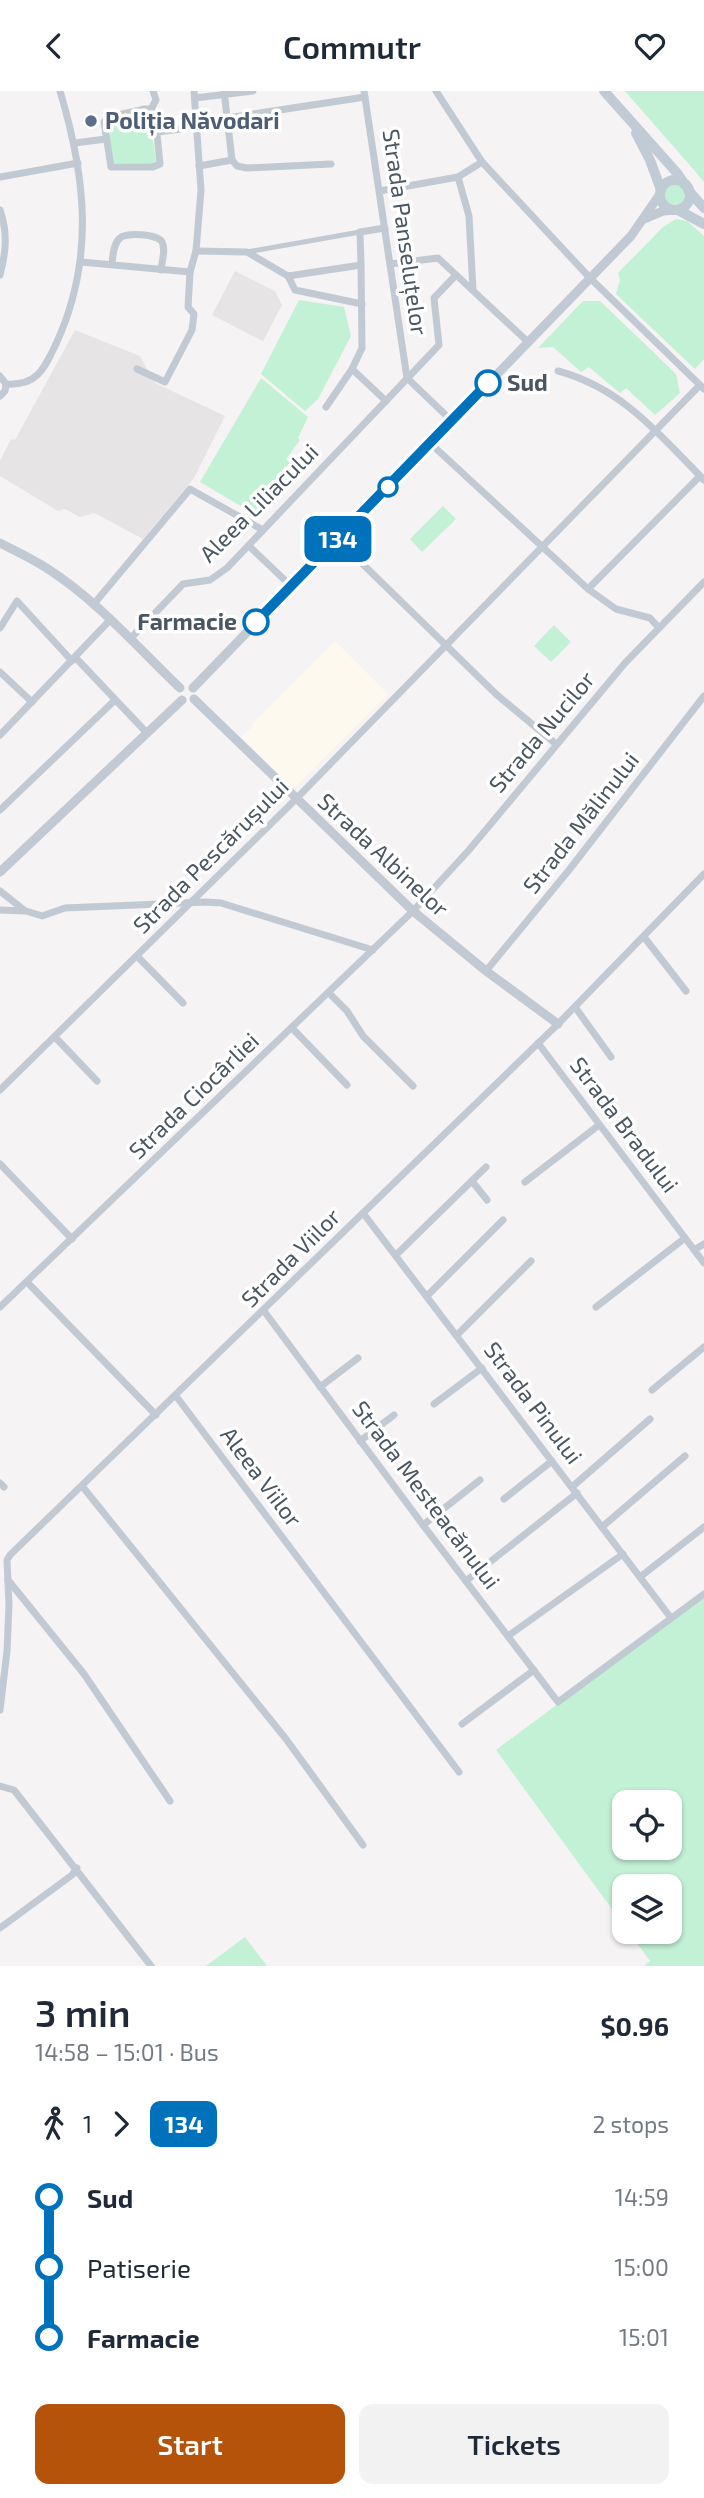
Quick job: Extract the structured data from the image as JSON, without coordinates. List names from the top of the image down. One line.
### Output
{"streets":{"street":["Strada Panseluțelor","Aleea Liliacului","Strada Nucilor","Strada Mălinului","Strada Albinelor","Strada Pescărușului","Strada Ciocârliei","Strada Bradului","Strada Viilor","Strada Pinului","Aleea Viilor","Strada Mesteacănului"]},"crossings":[["Strada Panseluțelor","Aleea Liliacului"],["Strada Nucilor","Strada Albinelor"],["Strada Nucilor","Strada Ciocârliei"],["Strada Mălinului","Strada Albinelor"],["Strada Albinelor","Strada Pescărușului"],["Strada Albinelor","Strada Ciocârliei"],["Strada Albinelor","Strada Viilor"],["Strada Bradului","Strada Viilor"],["Strada Viilor","Strada Pinului"],["Strada Viilor","Aleea Viilor"],["Strada Viilor","Strada Mesteacănului"],["Strada Pinului","Strada Mesteacănului"]],"places":["Poliția Năvodari","Sud","Farmacie"],"lines":["bus line 134"],"page":{"header":"Commutr","on_map":"134","heading":["3 min","14:58 – 15:01 · Bus","$0.96"],"legs":["1","134","2 stops"],"list":[{"name":"Sud","value":"14:59"},{"name":"Patiserie","value":"15:00"},{"name":"Farmacie","value":"15:01"}],"buttons":["Start","Tickets"]}}
